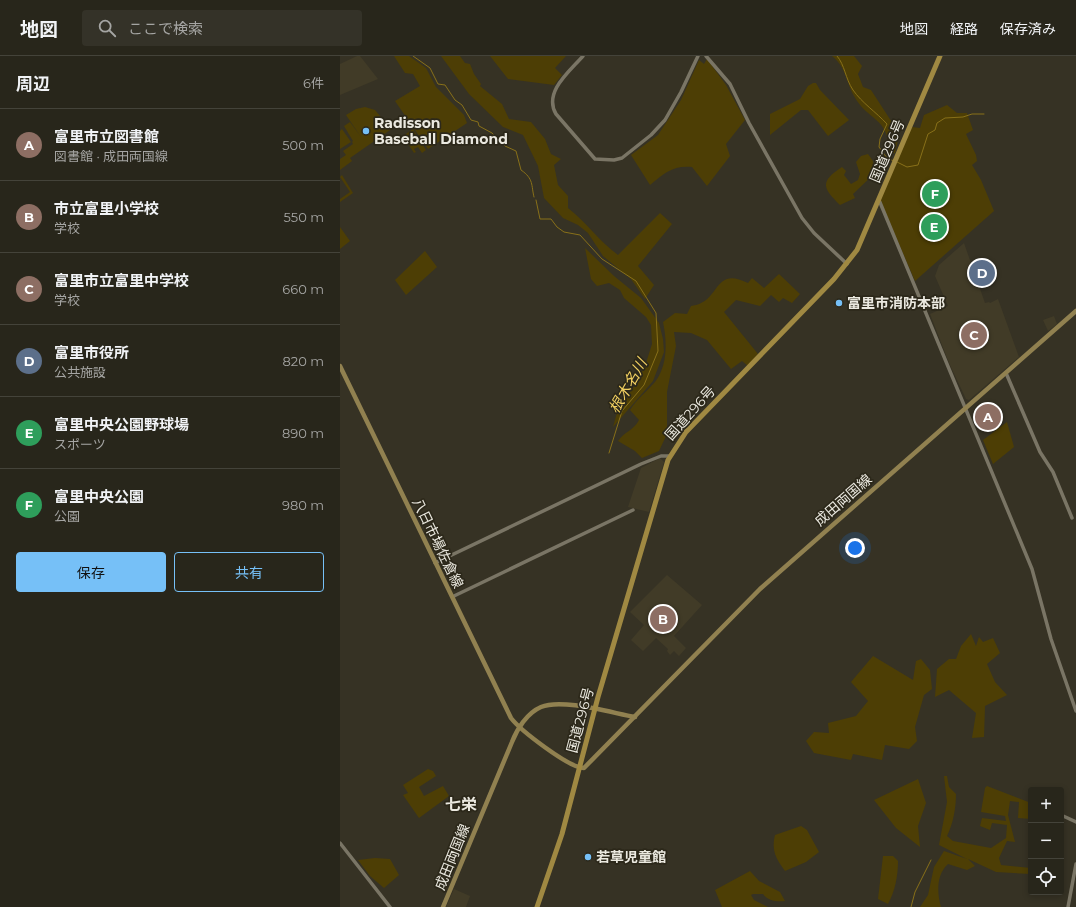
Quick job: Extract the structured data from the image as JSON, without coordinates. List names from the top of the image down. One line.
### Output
{"streets":{"highway":["国道296号"],"main road":["成田両国線","八日市場佐倉線"]},"crossings":[["国道296号","成田両国線"],["成田両国線","八日市場佐倉線"]],"districts":["七栄"],"water":["根木名川"],"places":["Radisson Baseball Diamond","富里市消防本部","若草児童館"],"page":{"header":"地図","search":"ここで検索","nav":["地図","経路","保存済み"],"heading":["周辺","6件"],"list":[{"mark":"A","name":"富里市立図書館","note":"図書館 · 成田両国線","value":"500 m"},{"mark":"B","name":"市立富里小学校","note":"学校","value":"550 m"},{"mark":"C","name":"富里市立富里中学校","note":"学校","value":"660 m"},{"mark":"D","name":"富里市役所","note":"公共施設","value":"820 m"},{"mark":"E","name":"富里中央公園野球場","note":"スポーツ","value":"890 m"},{"mark":"F","name":"富里中央公園","note":"公園","value":"980 m"}],"pins":["F","E","D","C","A","B"],"buttons":["保存","共有"],"map_buttons":["+","−"]}}
